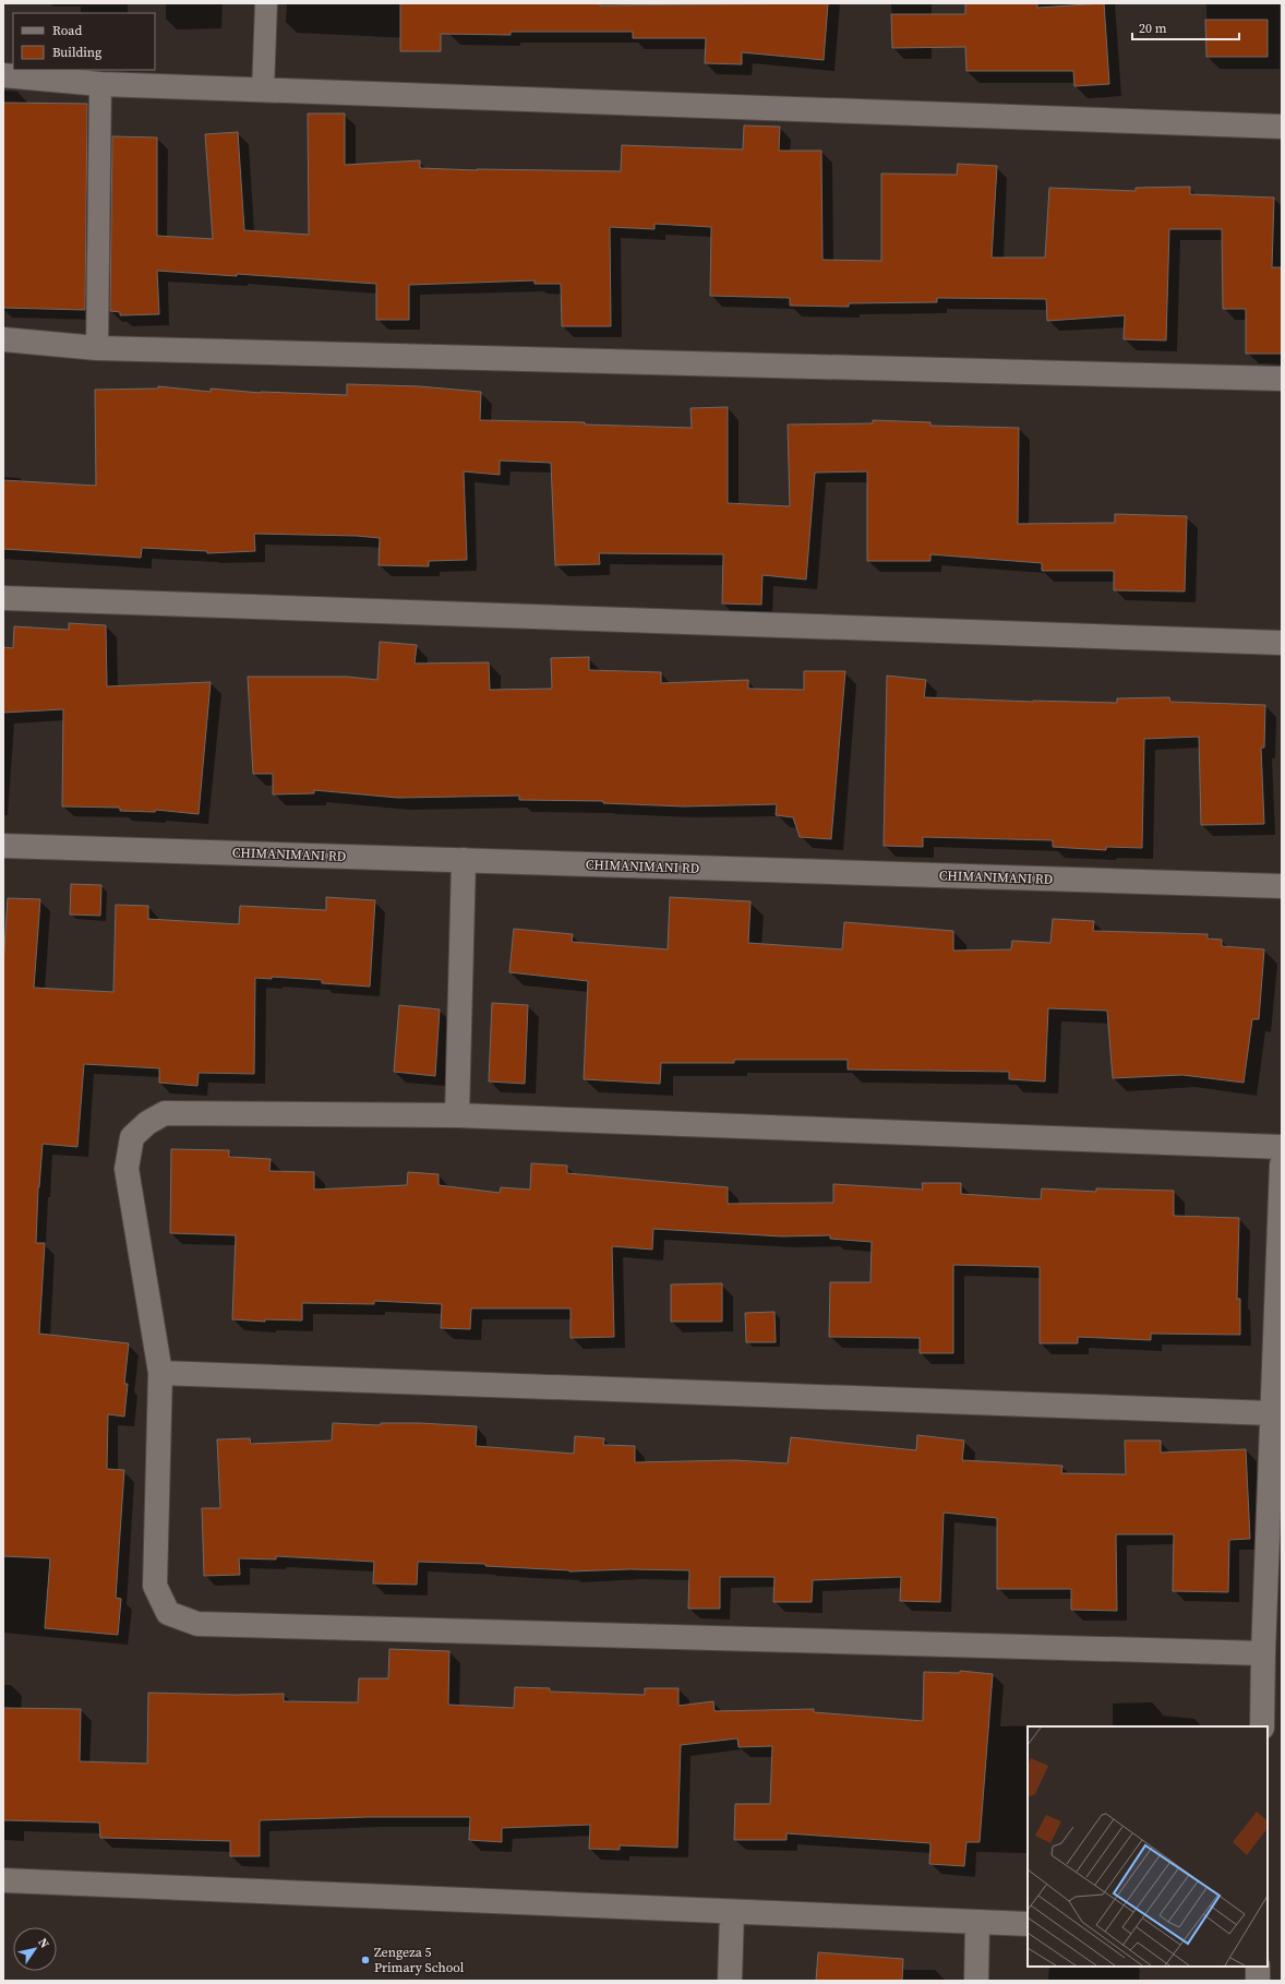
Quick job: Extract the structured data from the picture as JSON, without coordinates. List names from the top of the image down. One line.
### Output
{"streets":{"street":["CHIMANIMANI RD"]},"places":["Zengeza 5 Primary School"],"legend":["Road","Building"],"scale_bar":"20 m","north":"top right"}
